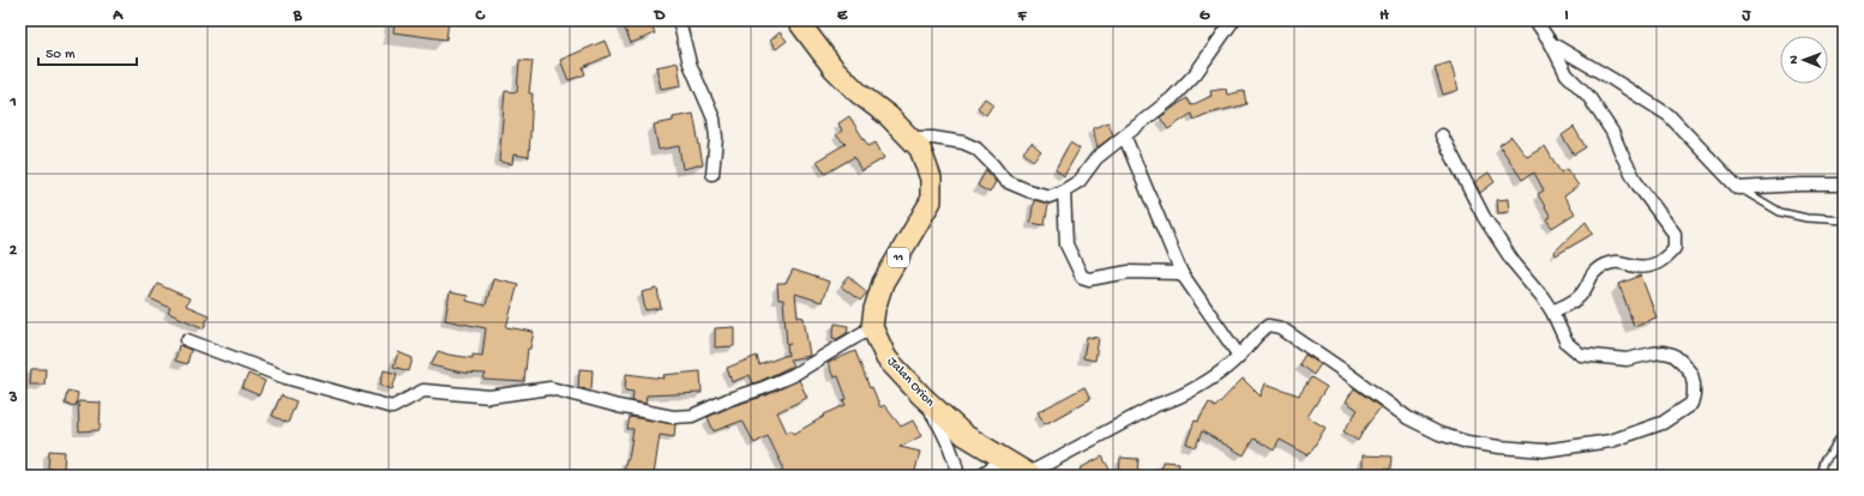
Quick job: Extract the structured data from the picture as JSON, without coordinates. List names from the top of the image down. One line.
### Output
{"streets":{"highway":["11","Jalan Orion"]},"crossings":[["11","Jalan Orion"]],"scale_bar":"50 m","north":"left","grid":{"columns":["A","B","C","D","E","F","G","H","I","J"],"rows":["1","2","3"]}}
